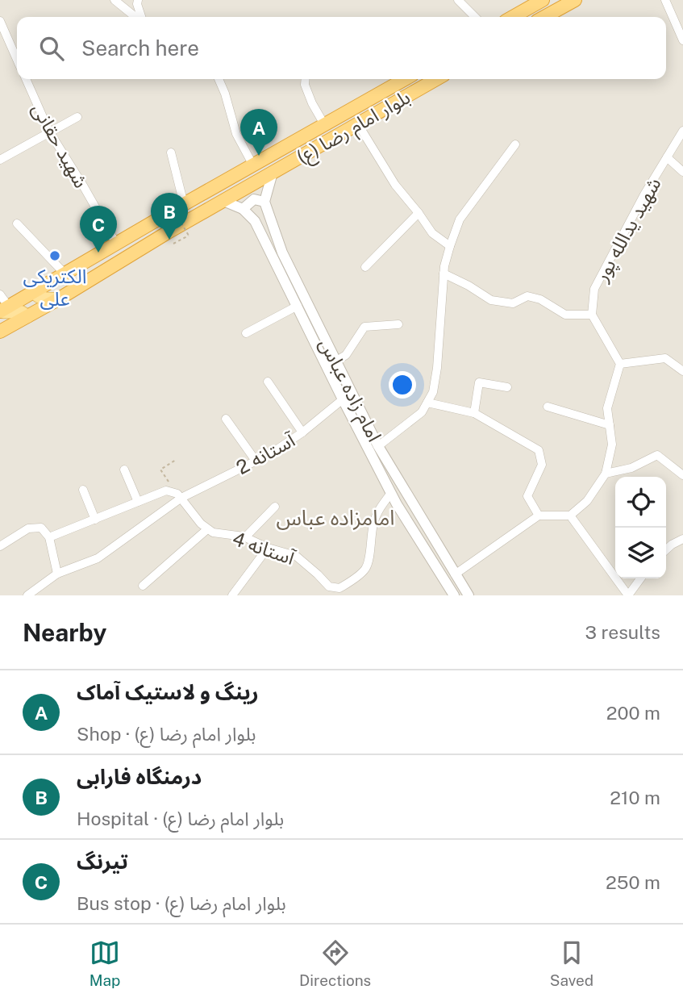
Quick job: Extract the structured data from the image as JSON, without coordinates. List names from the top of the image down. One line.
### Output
{"streets":{"highway":["بلوار امام رضا (ع)"],"street":["شهید حقانی","شهید یدالله پور","امام زاده عباس","آستانه 2","آستانه 4"]},"crossings":[["بلوار امام رضا (ع)","شهید حقانی"],["بلوار امام رضا (ع)","امام زاده عباس"],["امام زاده عباس","آستانه 2"],["آستانه 2","آستانه 4"]],"districts":["امامزاده عباس"],"places":["الکتریکی علی"],"page":{"search":"Search here","pins":["A","B","C"],"heading":["Nearby","3 results"],"list":[{"mark":"A","name":"رینگ و لاستیک آماک","note":"Shop · بلوار امام رضا (ع)","value":"200 m"},{"mark":"B","name":"درمنگاه فارابی","note":"Hospital · بلوار امام رضا (ع)","value":"210 m"},{"mark":"C","name":"تیرنگ","note":"Bus stop · بلوار امام رضا (ع)","value":"250 m"}],"nav":["Map","Directions","Saved"]}}
